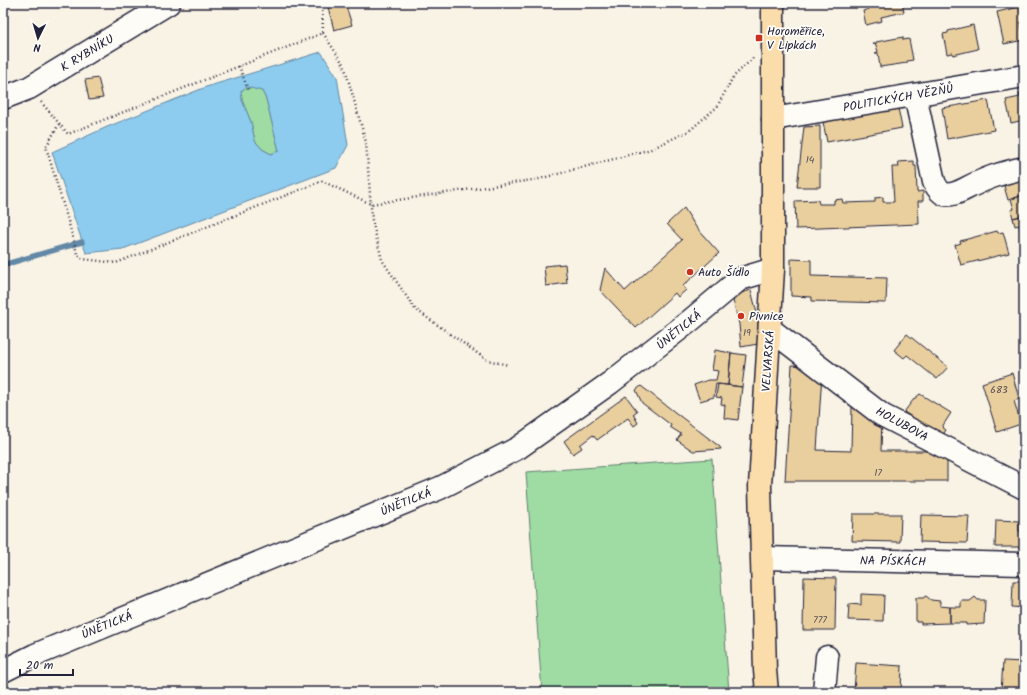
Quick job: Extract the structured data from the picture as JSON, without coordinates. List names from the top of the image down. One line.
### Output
{"streets":{"main road":["VELVARSKÁ"],"street":["K RYBNÍKU","POLITICKÝCH VĚZŇŮ","ÚNĚTICKÁ","HOLUBOVA","NA PÍSKÁCH"]},"crossings":[["POLITICKÝCH VĚZŇŮ","VELVARSKÁ"],["ÚNĚTICKÁ","VELVARSKÁ"],["VELVARSKÁ","HOLUBOVA"],["VELVARSKÁ","NA PÍSKÁCH"]],"places":{"transit":["Horoměřice, V Lipkách"],"other":["Auto Šídlo","Pivnice"]},"house_numbers":["14","19","683","17","777"],"scale_bar":"20 m","north":"bottom"}
